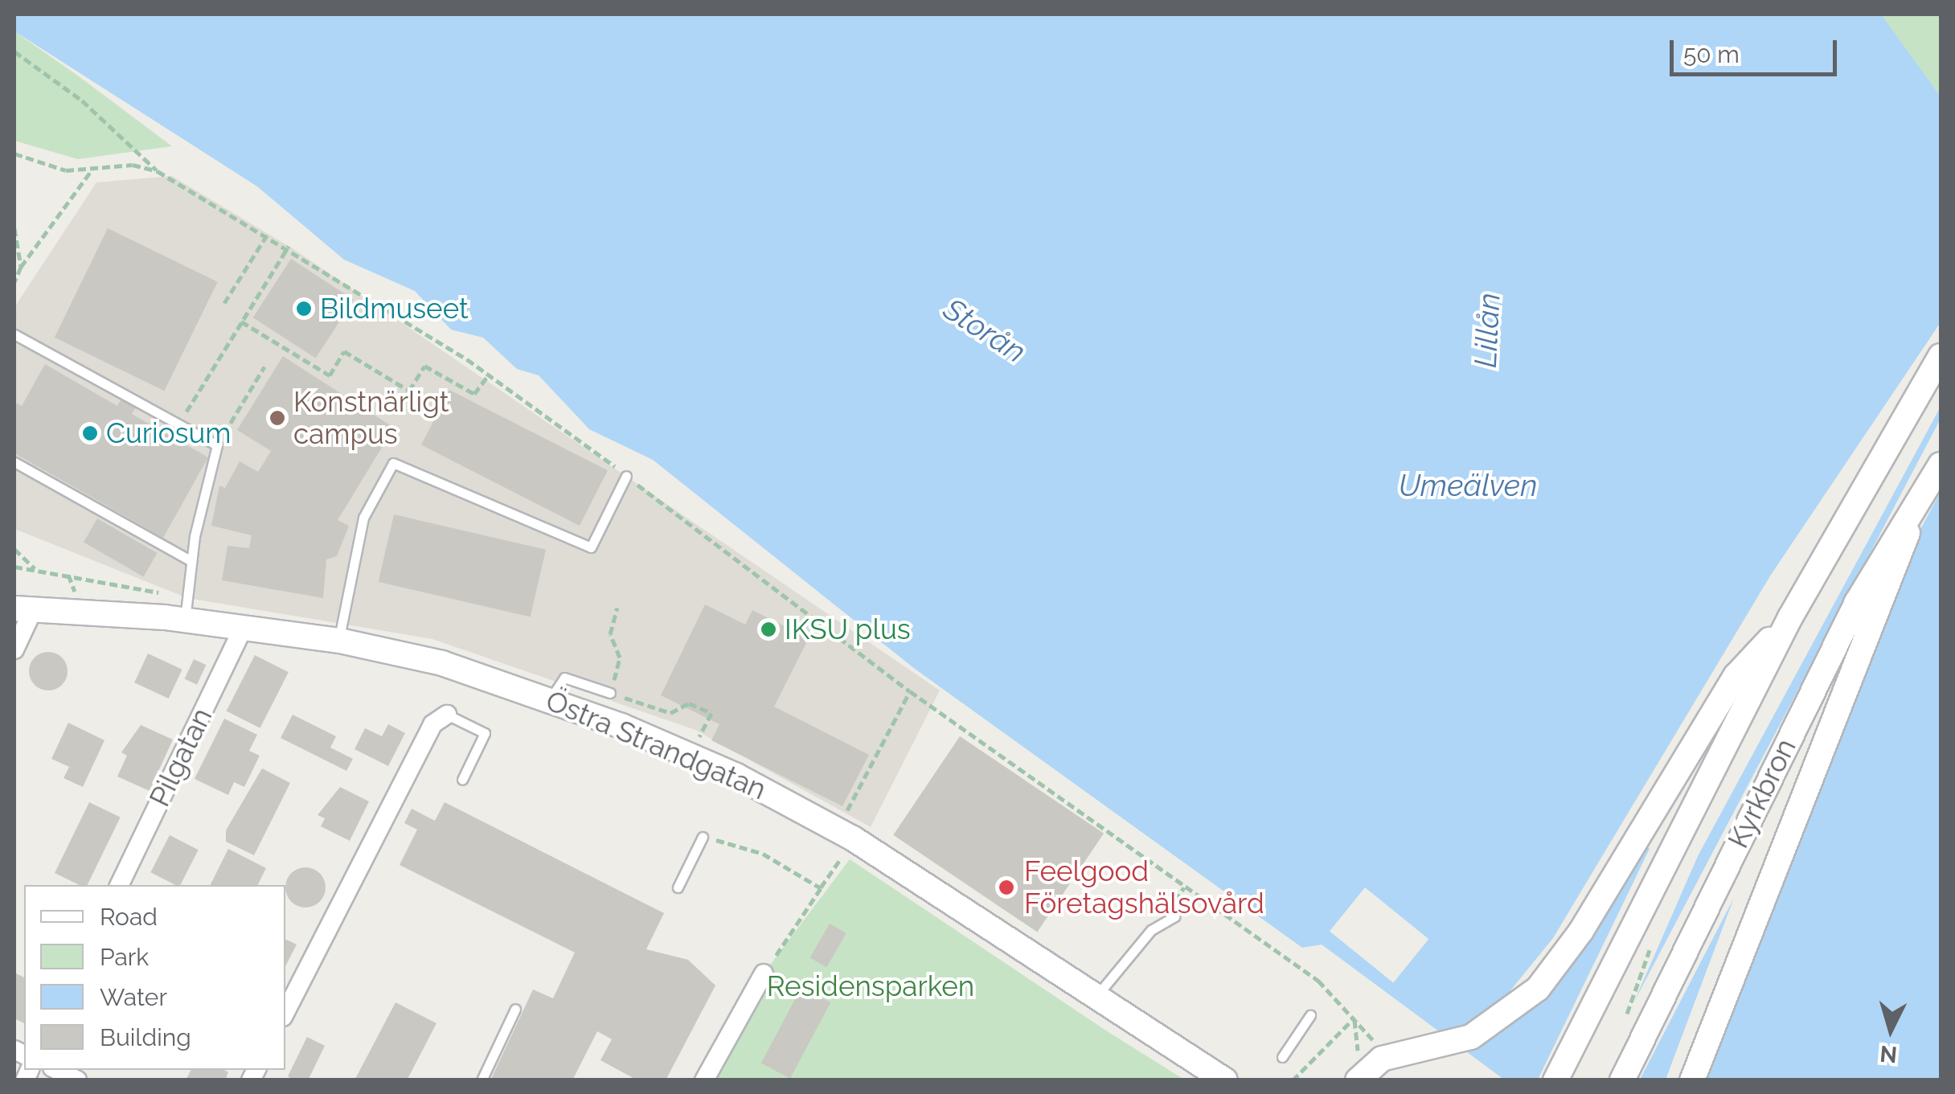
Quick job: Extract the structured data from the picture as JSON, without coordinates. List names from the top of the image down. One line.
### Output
{"streets":{"street":["Östra Strandgatan","Pilgatan","Kyrkbron"]},"crossings":[["Östra Strandgatan","Pilgatan"]],"water":["Storån","Lillån","Umeälven"],"parks":["Residensparken"],"places":["Bildmuseet","Konstnärligt campus","Curiosum","IKSU plus","Feelgood Företagshälsovård"],"legend":["Road","Park","Water","Building"],"scale_bar":"50 m","north":"bottom"}
